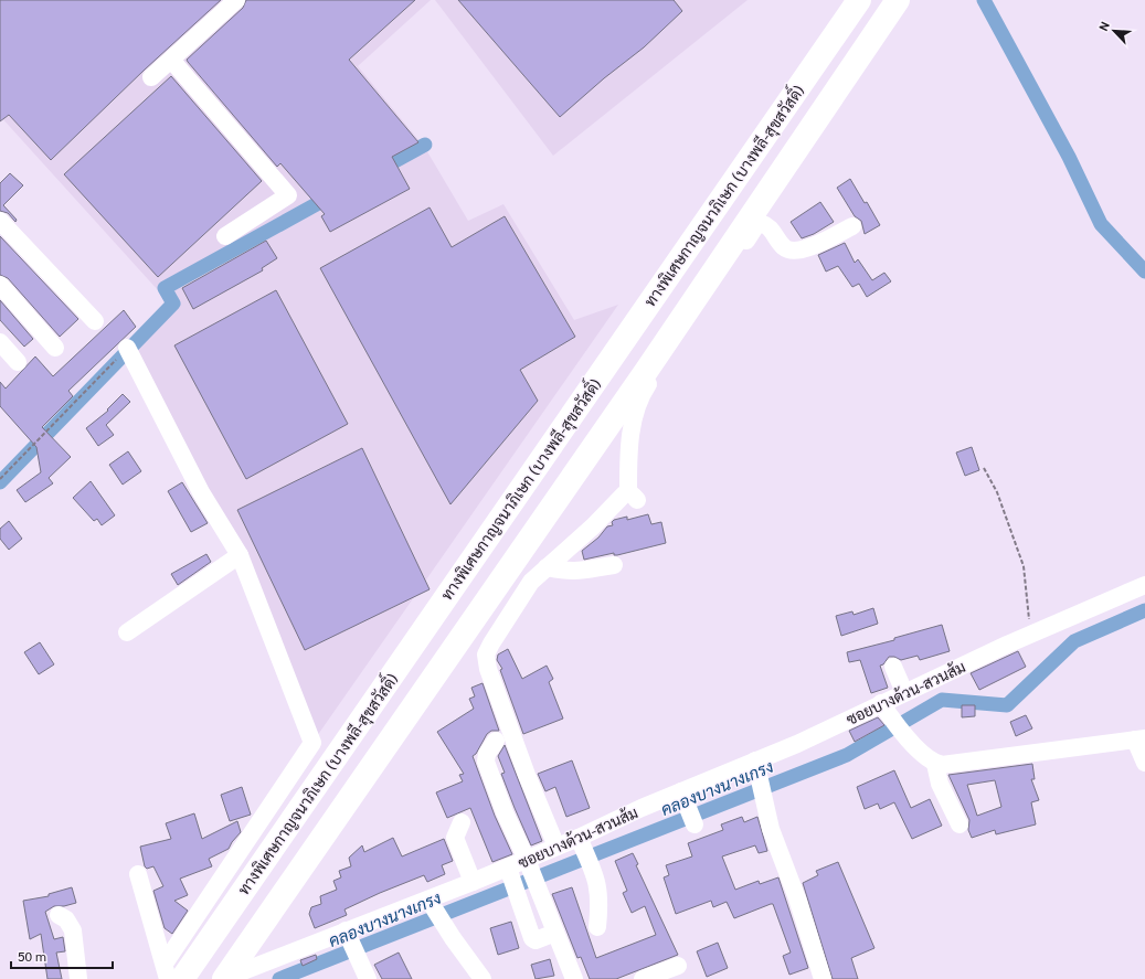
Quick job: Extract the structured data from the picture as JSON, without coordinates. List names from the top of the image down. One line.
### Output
{"streets":{"highway":["ทางพิเศษกาญจนาภิเษก (บางพลี-สุขสวัสดิ์)"],"street":["ซอยบางด้วน-สวนส้ม"]},"water":["คลองบางนางเกรง"],"scale_bar":"50 m","north":"top left"}
